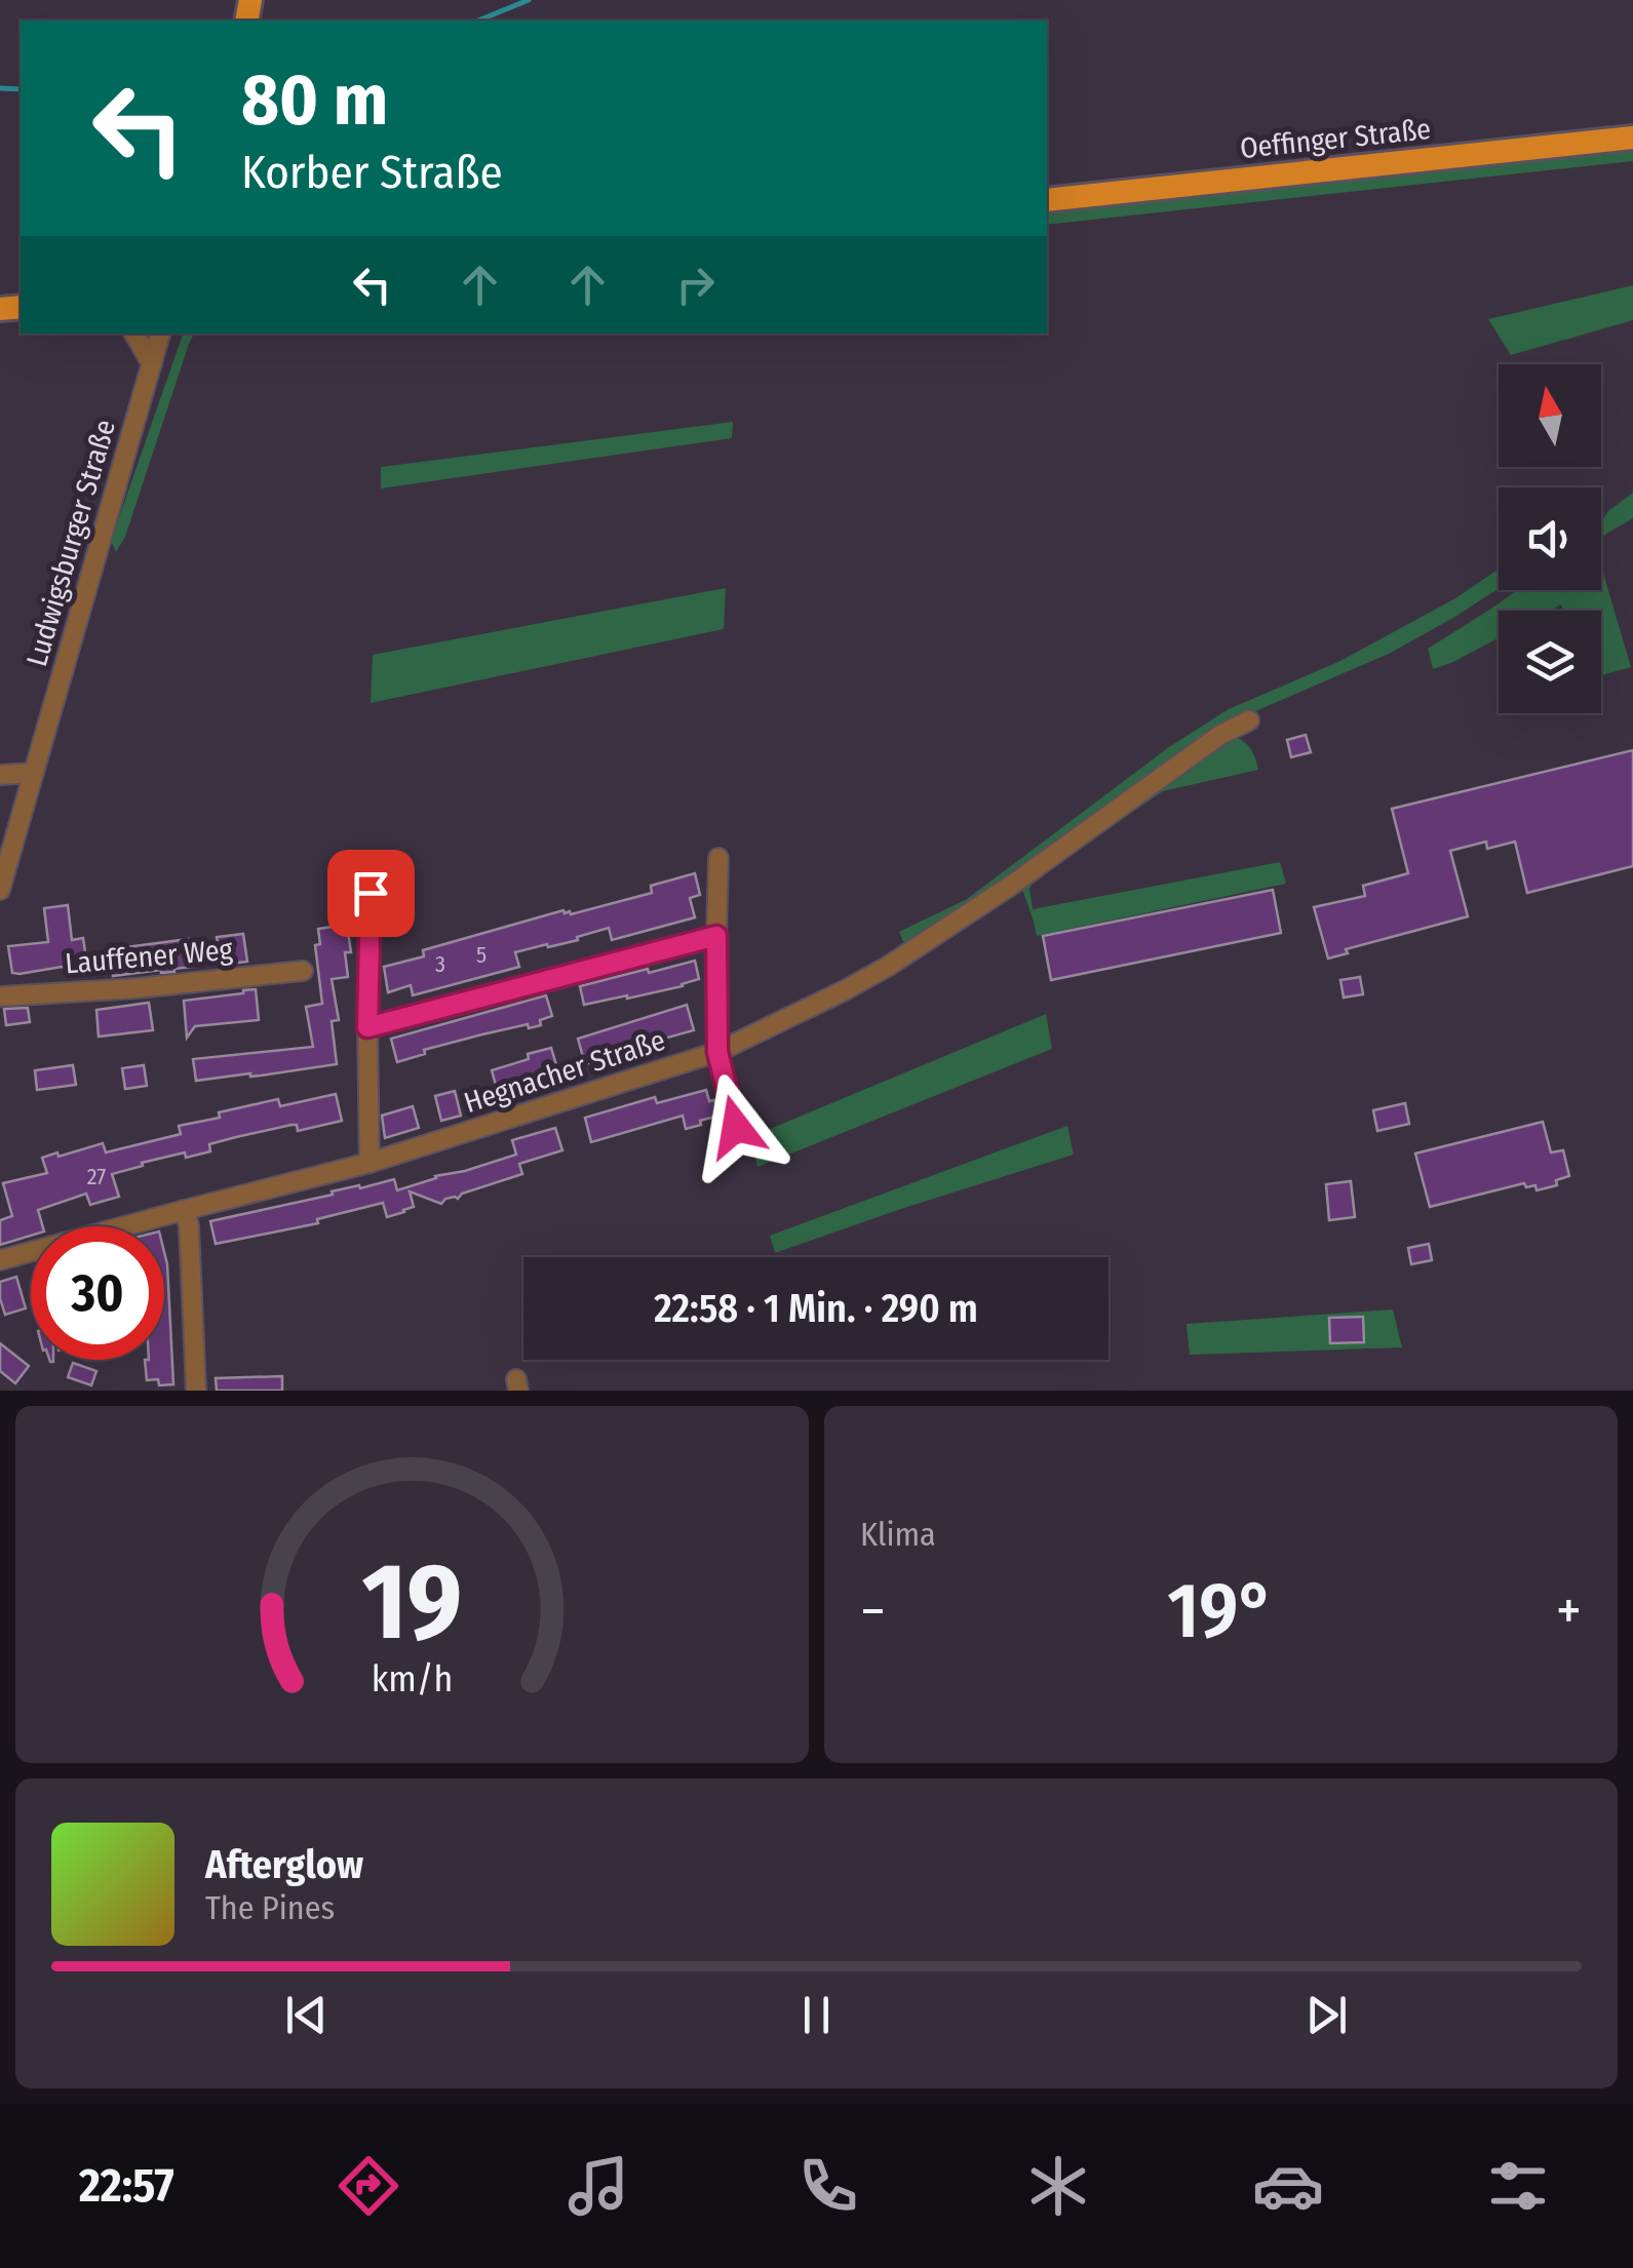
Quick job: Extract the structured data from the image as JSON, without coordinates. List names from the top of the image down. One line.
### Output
{"streets":{"main road":["Oeffinger Straße"],"street":["Ludwigsburger Straße","Lauffener Weg","Hegnacher Straße"]},"house_numbers":["5","3","27"],"north":"top","page":{"turn":["80 m","Korber Straße"],"limit":"30","trip":"22:58 · 1 Min. · 290 m","tile":"Klima","heat":["−","19°","+"],"song":["Afterglow","The Pines"],"tabs":"22:57","gauge":["19","km/h"]}}
